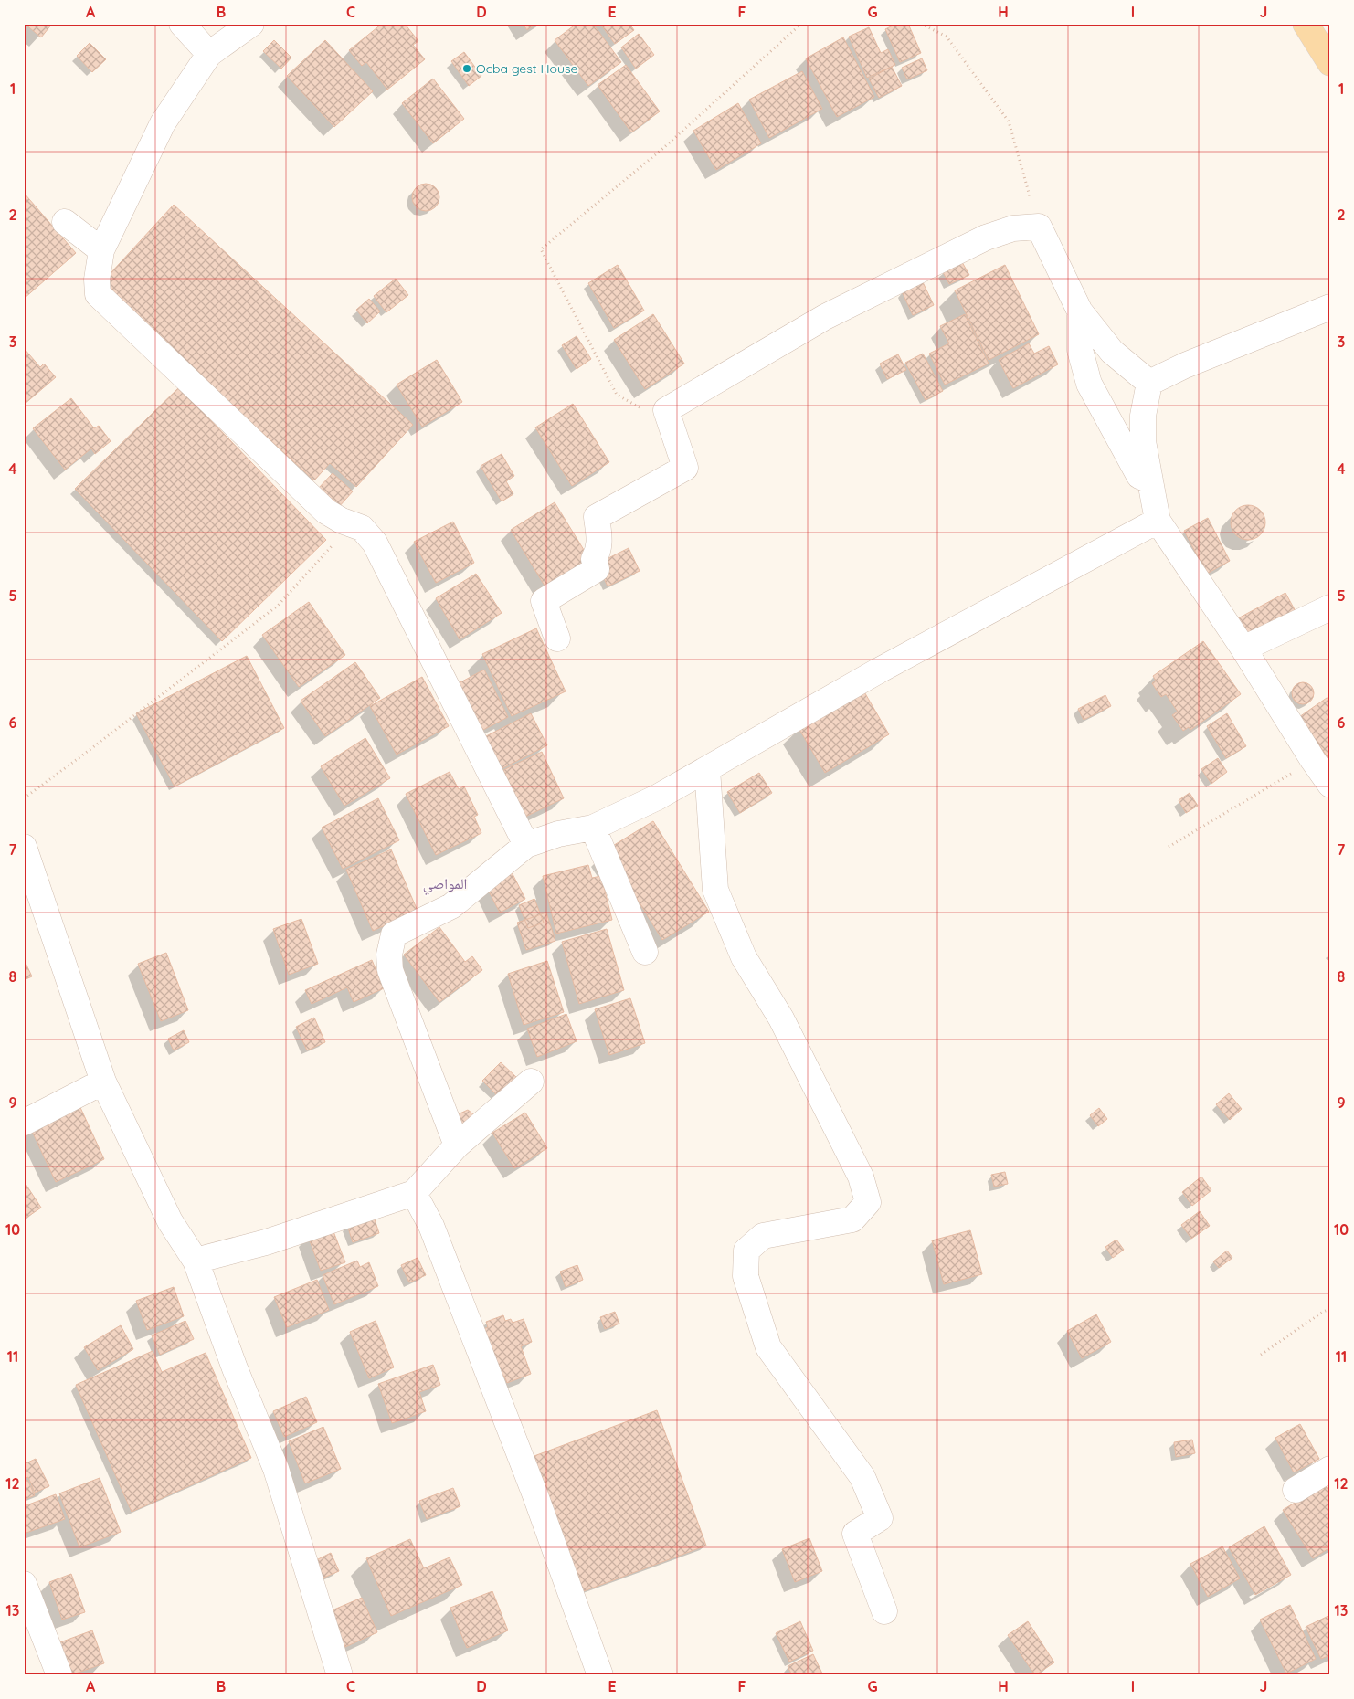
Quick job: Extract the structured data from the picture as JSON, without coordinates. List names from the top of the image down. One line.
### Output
{"districts":["المواصي"],"places":["Ocba gest House"],"grid":{"columns":["A","B","C","D","E","F","G","H","I","J"],"rows":["1","2","3","4","5","6","7","8","9","10","11","12","13"]}}
